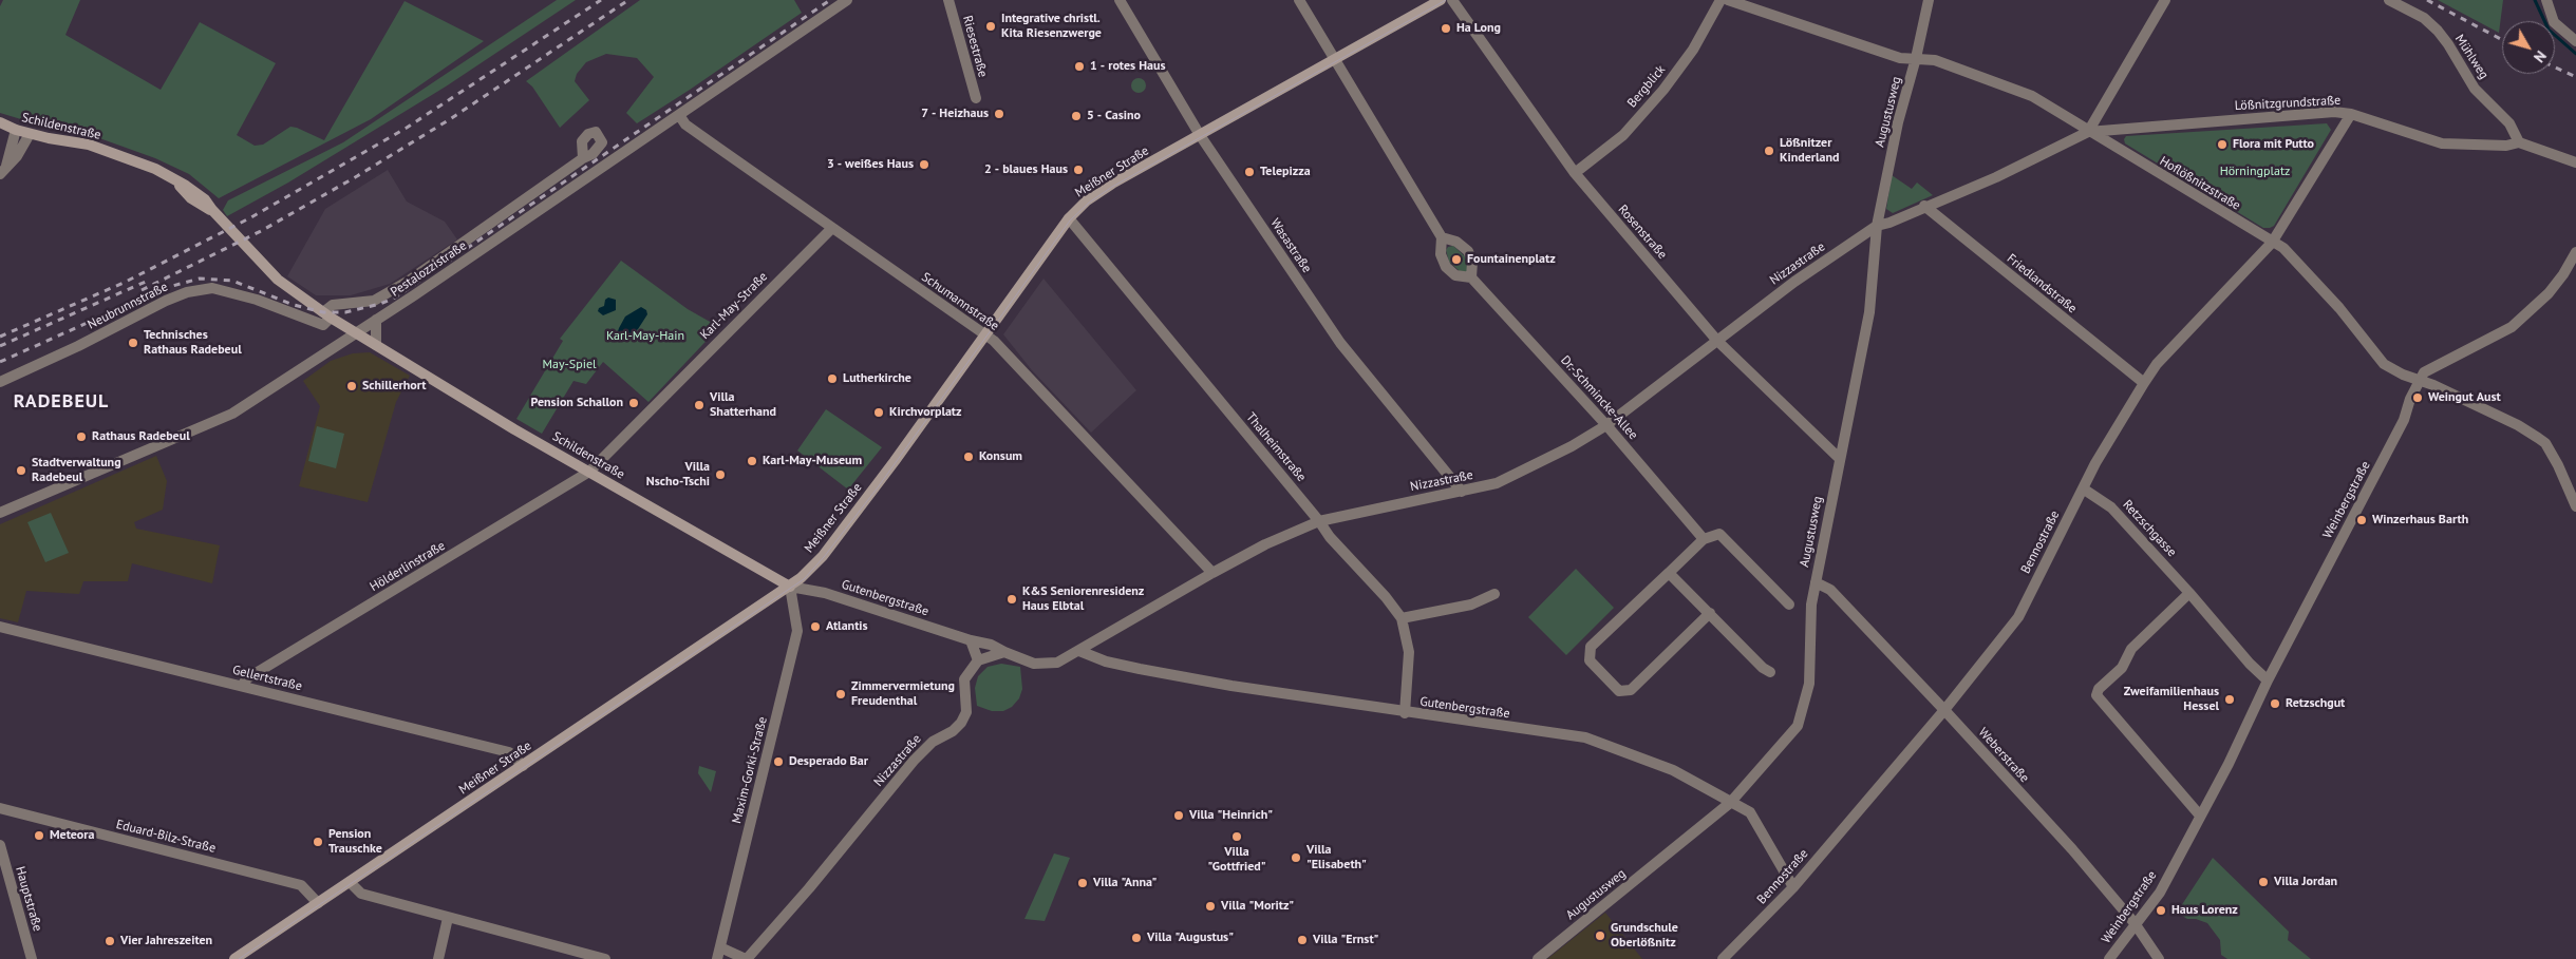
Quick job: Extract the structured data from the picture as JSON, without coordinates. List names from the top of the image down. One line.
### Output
{"streets":{"main road":["Schildenstraße","Meißner Straße"],"street":["Riesestraße","Mühlweg","Bergblick","Lößnitzgrundstraße","Augustusweg","Hoflößnitzstraße","Rosenstraße","Wasastraße","Nizzastraße","Pestalozzistraße","Friedlandstraße","Schumannstraße","Neubrunnstraße","Karl-May-Straße","Dr.-Schmincke-Allee","Thalheimstraße","Weinbergstraße","Retzschgasse","Bennostraße","Hölderlinstraße","Gutenbergstraße","Gellertstraße","Weberstraße","Maxim-Gorki-Straße","Eduard-Bilz-Straße","Hauptstraße"]},"crossings":[["Mühlweg","Lößnitzgrundstraße"],["Bergblick","Rosenstraße"],["Lößnitzgrundstraße","Hoflößnitzstraße"],["Lößnitzgrundstraße","Nizzastraße"],["Lößnitzgrundstraße","Bennostraße"],["Augustusweg","Hoflößnitzstraße"],["Augustusweg","Rosenstraße"],["Augustusweg","Nizzastraße"],["Augustusweg","Gutenbergstraße"],["Augustusweg","Weberstraße"],["Schildenstraße","Meißner Straße"],["Schildenstraße","Pestalozzistraße"],["Schildenstraße","Neubrunnstraße"],["Schildenstraße","Karl-May-Straße"],["Schildenstraße","Hölderlinstraße"],["Schildenstraße","Gutenbergstraße"],["Schildenstraße","Maxim-Gorki-Straße"],["Meißner Straße","Wasastraße"],["Meißner Straße","Schumannstraße"],["Meißner Straße","Dr.-Schmincke-Allee"],["Meißner Straße","Thalheimstraße"],["Meißner Straße","Gutenbergstraße"],["Meißner Straße","Gellertstraße"],["Meißner Straße","Maxim-Gorki-Straße"],["Meißner Straße","Eduard-Bilz-Straße"],["Hoflößnitzstraße","Nizzastraße"],["Hoflößnitzstraße","Weinbergstraße"],["Hoflößnitzstraße","Bennostraße"],["Rosenstraße","Nizzastraße"],["Wasastraße","Nizzastraße"],["Nizzastraße","Friedlandstraße"],["Nizzastraße","Schumannstraße"],["Nizzastraße","Dr.-Schmincke-Allee"],["Nizzastraße","Thalheimstraße"],["Nizzastraße","Gutenbergstraße"],["Pestalozzistraße","Schumannstraße"],["Friedlandstraße","Bennostraße"],["Schumannstraße","Karl-May-Straße"],["Karl-May-Straße","Hölderlinstraße"],["Thalheimstraße","Gutenbergstraße"],["Weinbergstraße","Retzschgasse"],["Weinbergstraße","Weberstraße"],["Retzschgasse","Bennostraße"],["Bennostraße","Gutenbergstraße"],["Bennostraße","Weberstraße"],["Hölderlinstraße","Gellertstraße"],["Gutenbergstraße","Maxim-Gorki-Straße"]],"districts":["RADEBEUL"],"parks":["Hörningplatz","Karl-May-Hain","May-Spiel"],"places":["Integrative christl. Kita Riesenzwerge","Ha Long","1 - rotes Haus","7 - Heizhaus","5 - Casino","Flora mit Putto","Lößnitzer Kinderland","3 - weißes Haus","2 - blaues Haus","Telepizza","Fountainenplatz","Technisches Rathaus Radebeul","Lutherkirche","Schillerhort","Weingut Aust","Pension Schallon","Villa Shatterhand","Kirchvorplatz","Rathaus Radebeul","Konsum","Karl-May-Museum","Stadtverwaltung Radebeul","Villa Nscho-Tschi","Winzerhaus Barth","K&S Seniorenresidenz Haus Elbtal","Atlantis","Zimmervermietung Freudenthal","Zweifamilienhaus Hessel","Retzschgut","Desperado Bar","Villa \"Heinrich\"","Meteora","Villa \"Gottfried\"","Pension Trauschke","Villa \"Elisabeth\"","Villa Jordan","Villa \"Anna\"","Villa \"Moritz\"","Haus Lorenz","Grundschule Oberlößnitz","Villa \"Augustus\"","Villa \"Ernst\"","Vier Jahreszeiten"],"north":"bottom right"}
